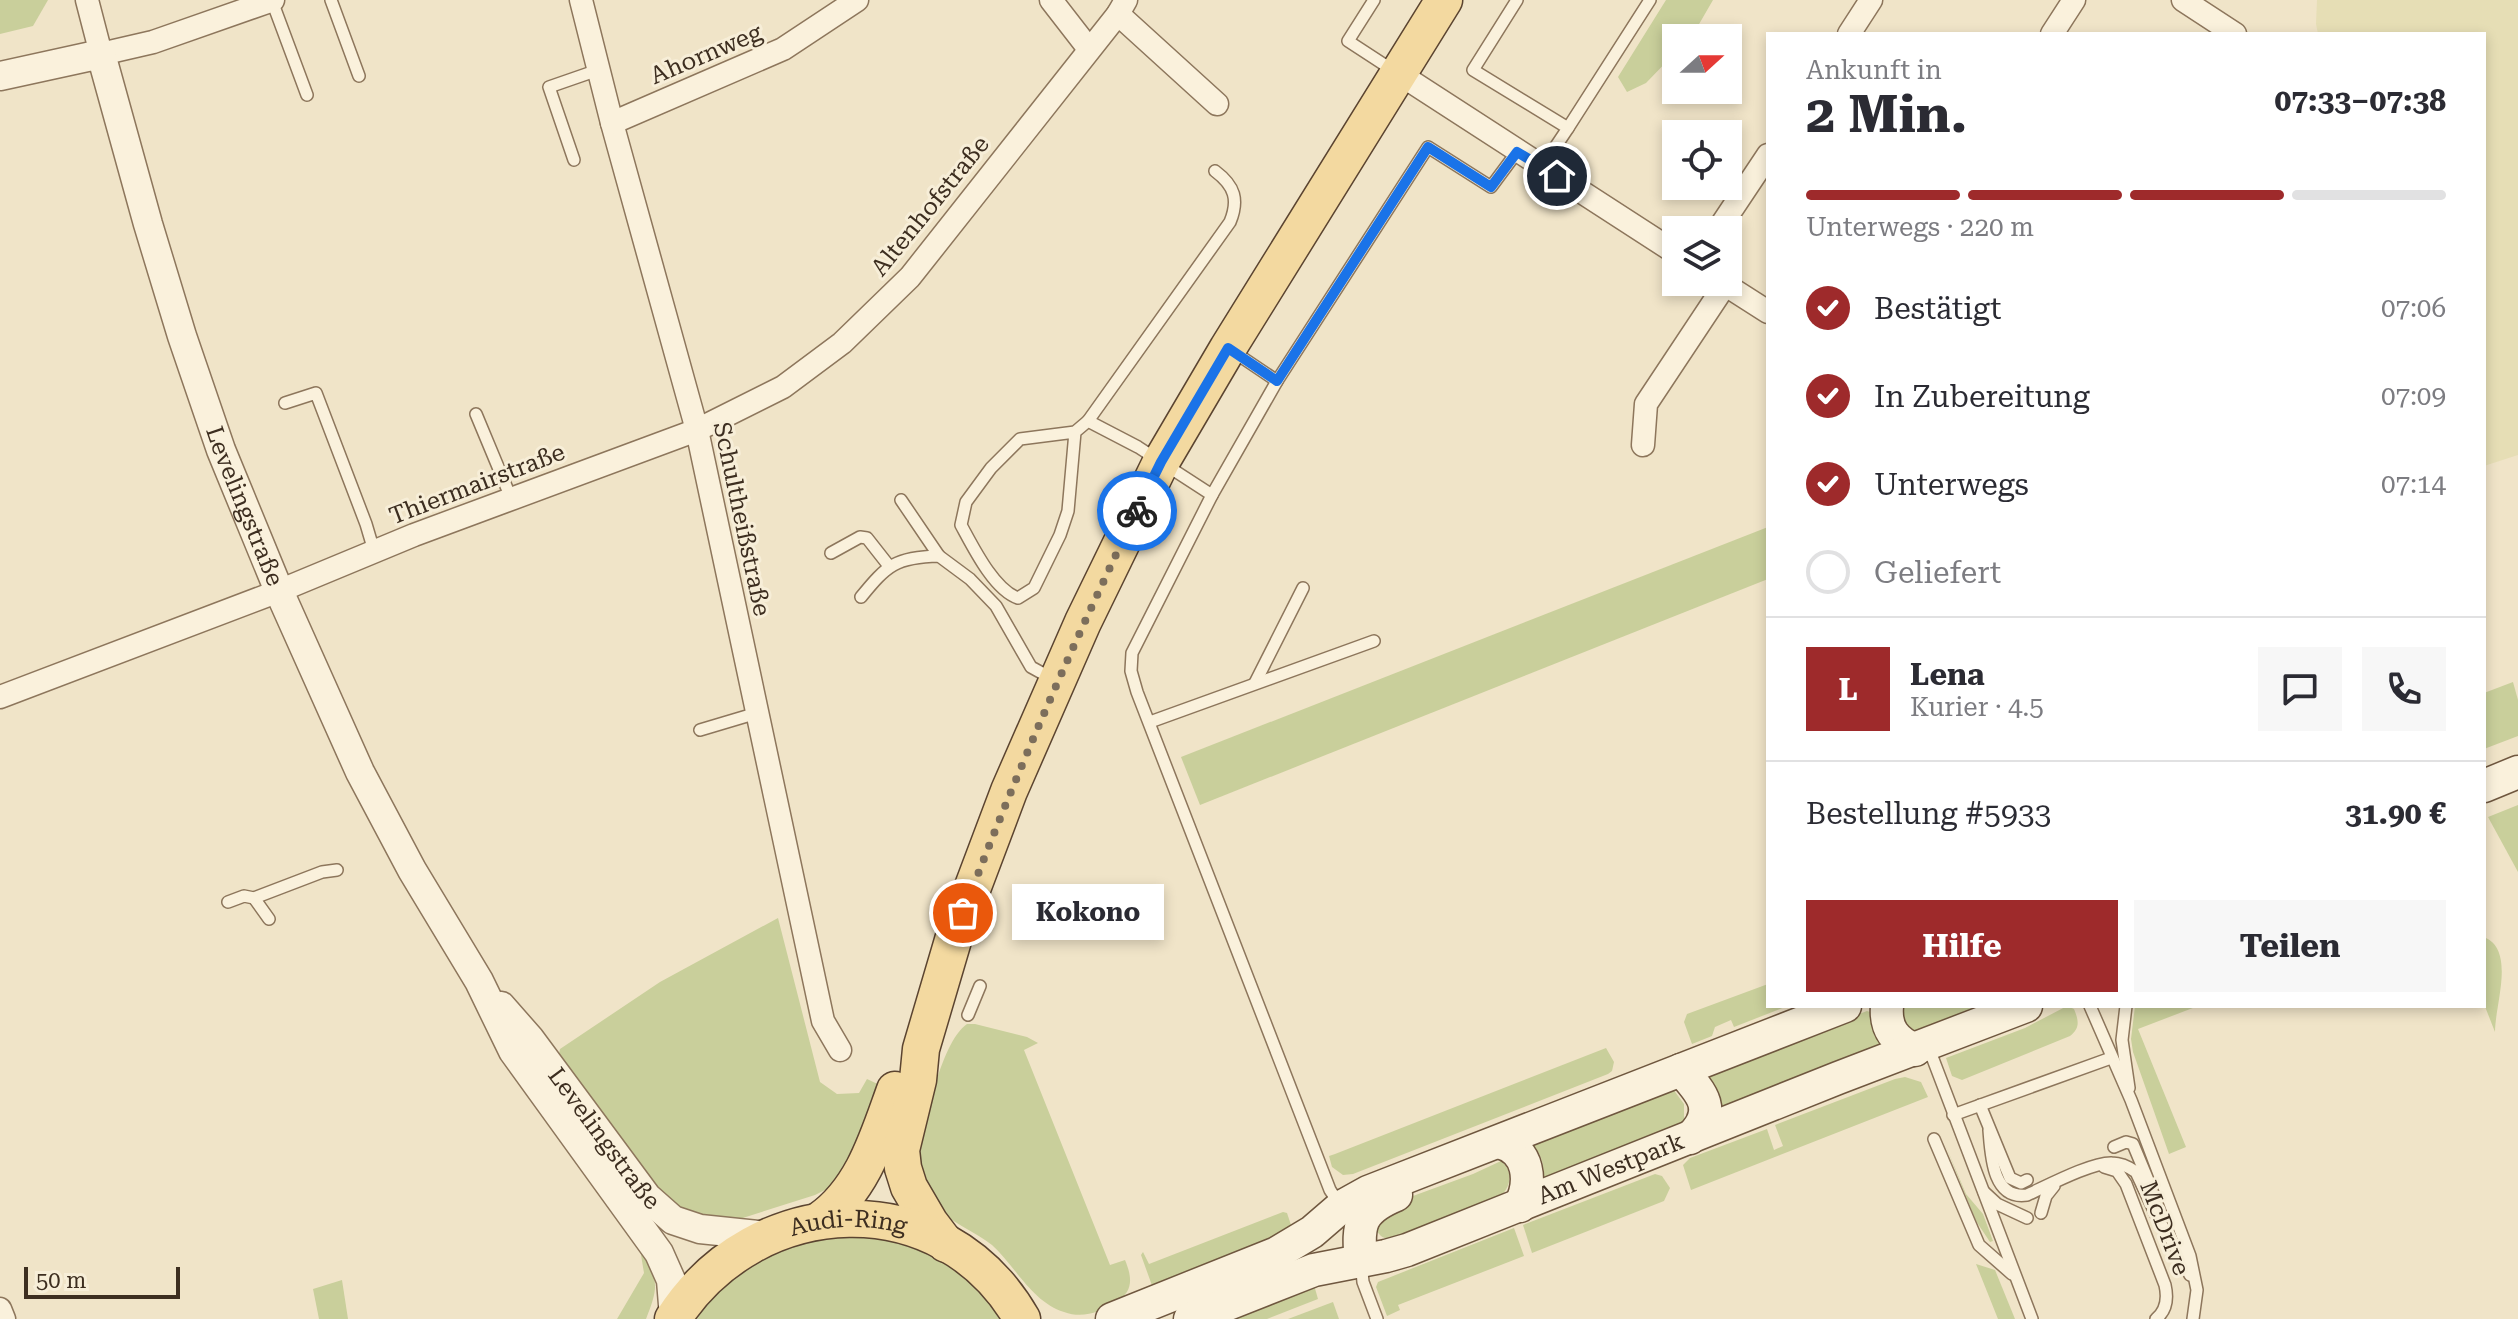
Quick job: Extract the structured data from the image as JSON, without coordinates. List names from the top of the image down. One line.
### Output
{"streets":{"main road":["Am Westpark","Audi-Ring"],"street":["Ahornweg","Altenhofstraße","Thiermairstraße","Levelingstraße","Schultheißstraße"],"lane":["McDrive"]},"crossings":[["Ahornweg","Schultheißstraße"],["Altenhofstraße","Thiermairstraße"],["Altenhofstraße","Schultheißstraße"],["Thiermairstraße","Levelingstraße"],["Thiermairstraße","Schultheißstraße"],["Levelingstraße","Audi-Ring"]],"places":["Kokono"],"scale_bar":"50 m","north":"right","page":{"heading":["2 Min.","Ankunft in","07:33–07:38"],"panel":["Lena","Kurier · 4.5","Bestellung #5933","31.90 €"],"bar":"Unterwegs · 220 m","list":[["Bestätigt","07:06"],["In Zubereitung","07:09"],["Unterwegs","07:14"],"Geliefert"],"round":"L","bubble":"Kokono","buttons":["Hilfe","Teilen"],"scale":"50 m"}}
